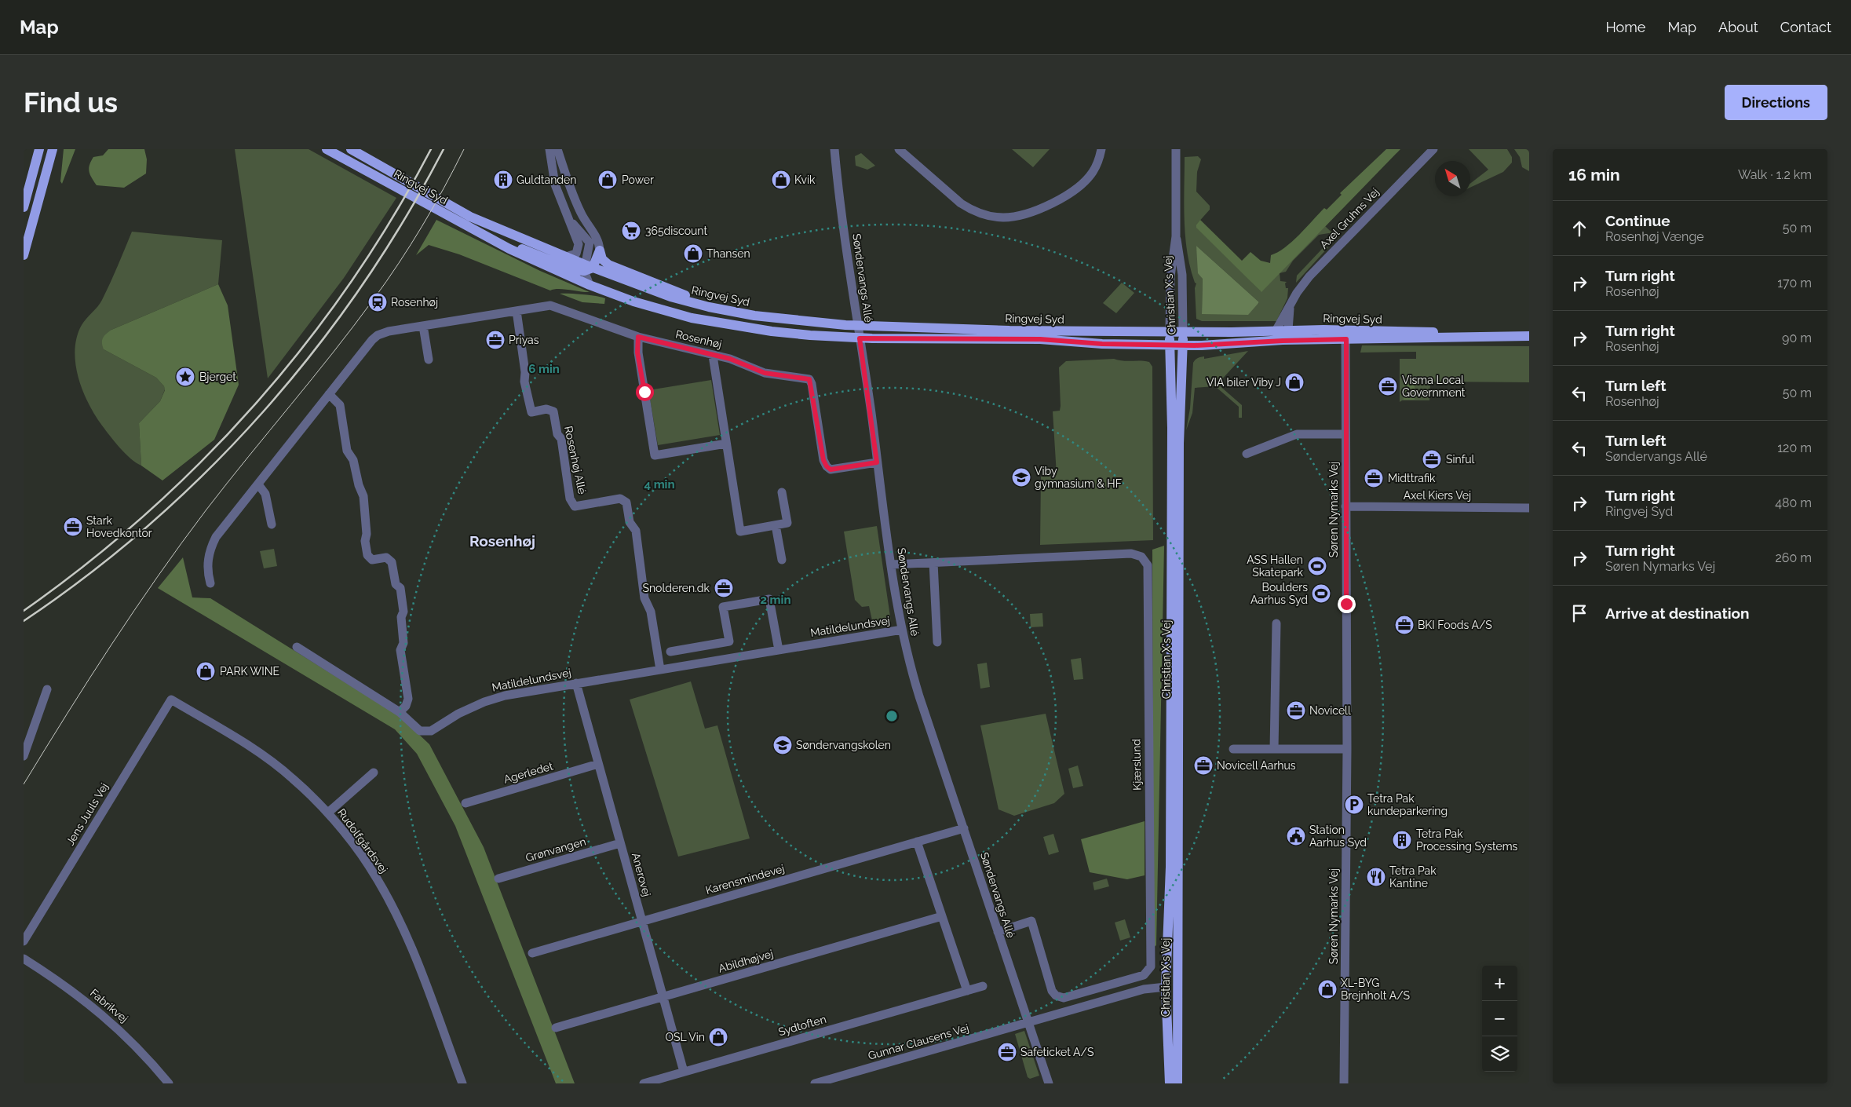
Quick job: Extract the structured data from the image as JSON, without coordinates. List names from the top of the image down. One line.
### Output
{"streets":{"main road":["Ringvej Syd","Christian X's Vej"],"street":["Axel Gruhns Vej","Søndervangs Allé","Rosenhøj","Rosenhøj Allé","Axel Kiers Vej","Søren Nymarks Vej","Matildelundsvej","Kjærslund","Agerledet","Jens Juuls Vej","Rudolfgårdsvej","Grønvangen","Anerovej","Karensmindevej","Abildhøjvej","Fabrikvej","Sydtoften","Gunnar Clausens Vej"]},"crossings":[["Ringvej Syd","Axel Gruhns Vej"],["Ringvej Syd","Søndervangs Allé"],["Ringvej Syd","Christian X's Vej"],["Ringvej Syd","Søren Nymarks Vej"],["Søndervangs Allé","Rosenhøj"],["Søndervangs Allé","Matildelundsvej"],["Søndervangs Allé","Kjærslund"],["Søndervangs Allé","Karensmindevej"],["Søndervangs Allé","Gunnar Clausens Vej"],["Christian X's Vej","Gunnar Clausens Vej"],["Rosenhøj","Rosenhøj Allé"],["Rosenhøj Allé","Matildelundsvej"],["Axel Kiers Vej","Søren Nymarks Vej"],["Matildelundsvej","Anerovej"],["Agerledet","Anerovej"],["Jens Juuls Vej","Rudolfgårdsvej"],["Grønvangen","Anerovej"],["Anerovej","Karensmindevej"],["Anerovej","Abildhøjvej"],["Anerovej","Sydtoften"]],"districts":["Rosenhøj"],"places":{"building":["Guldtanden","Tetra Pak Processing Systems"],"shop":["Power","Kvik","Thansen","VIA biler Viby J","PARK WINE","XL-BYG Brejnholt A/S","OSL Vin"],"supermarket":["365discount"],"station":["Rosenhøj"],"office":["Priyas","Visma Local Government","Sinful","Midttrafik","Stark Hovedkontor","Snolderen.dk","BKI Foods A/S","Novicell","Novicell Aarhus","Safeticket A/S"],"place":["Bjerget"],"school or university":["Viby gymnasium & HF","Søndervangskolen"],"sports":["ASS Hallen Skatepark","Boulders Aarhus Syd"],"parking":["Tetra Pak kundeparkering"],"public building":["Station Aarhus Syd"],"restaurant":["Tetra Pak Kantine"]},"north":"top left","page":{"header":"Map","nav":["Home","Map","About","Contact"],"buttons":"Directions","title":"Find us","heading":["16 min","Walk · 1.2 km"],"list":[["Continue","Rosenhøj Vænge","50 m"],["Turn right","Rosenhøj","170 m"],["Turn right","Rosenhøj","90 m"],["Turn left","Rosenhøj","50 m"],["Turn left","Søndervangs Allé","120 m"],["Turn right","Ringvej Syd","480 m"],["Turn right","Søren Nymarks Vej","260 m"],"Arrive at destination"],"map_buttons":["+","−"]},"rings":["6 min","4 min","2 min"]}
